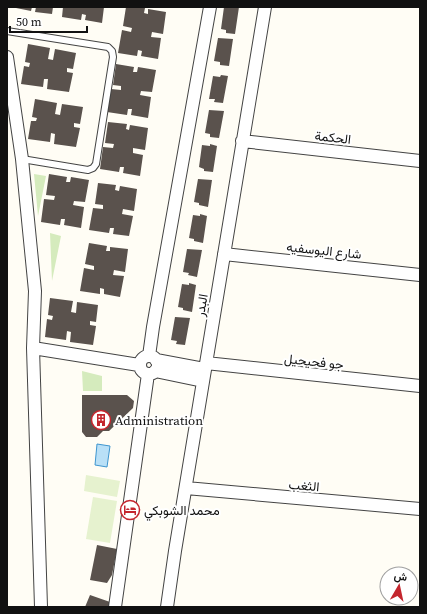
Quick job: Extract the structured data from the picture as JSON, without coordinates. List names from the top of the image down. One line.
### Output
{"streets":{"street":["الحكمة","شارع اليوسفيه","البدر","جو فحيحيل","الثغب"]},"crossings":[["الحكمة","البدر"],["شارع اليوسفيه","البدر"],["البدر","جو فحيحيل"],["البدر","الثغب"]],"places":{"building":["Administration"],"hotel":["محمد الشوبكي"]},"scale_bar":"50 m","north":"top"}
